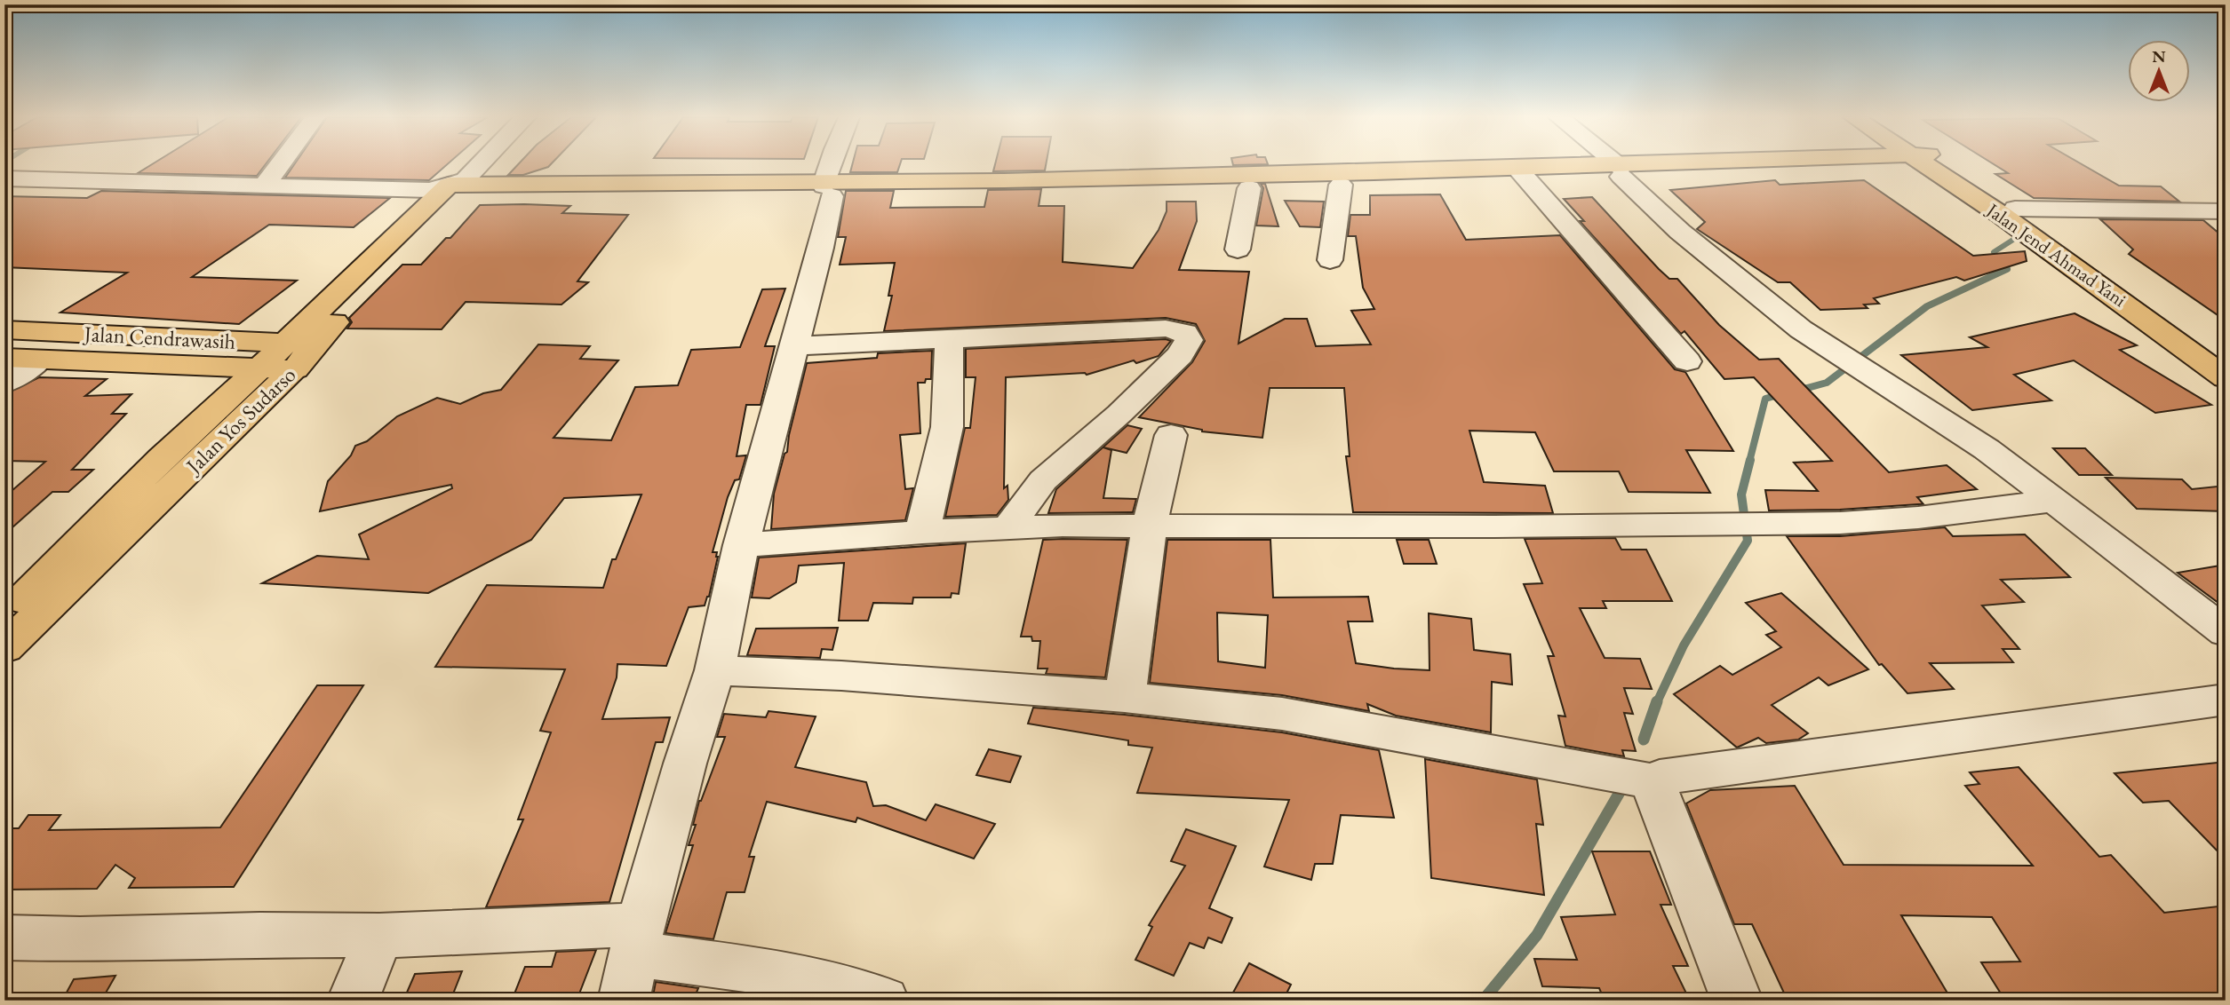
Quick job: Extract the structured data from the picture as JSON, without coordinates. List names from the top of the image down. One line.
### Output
{"streets":{"main road":["Jalan Jend Ahmad Yani","Jalan Cendrawasih","Jalan Yos Sudarso"]},"crossings":[["Jalan Cendrawasih","Jalan Yos Sudarso"]],"north":"top"}
